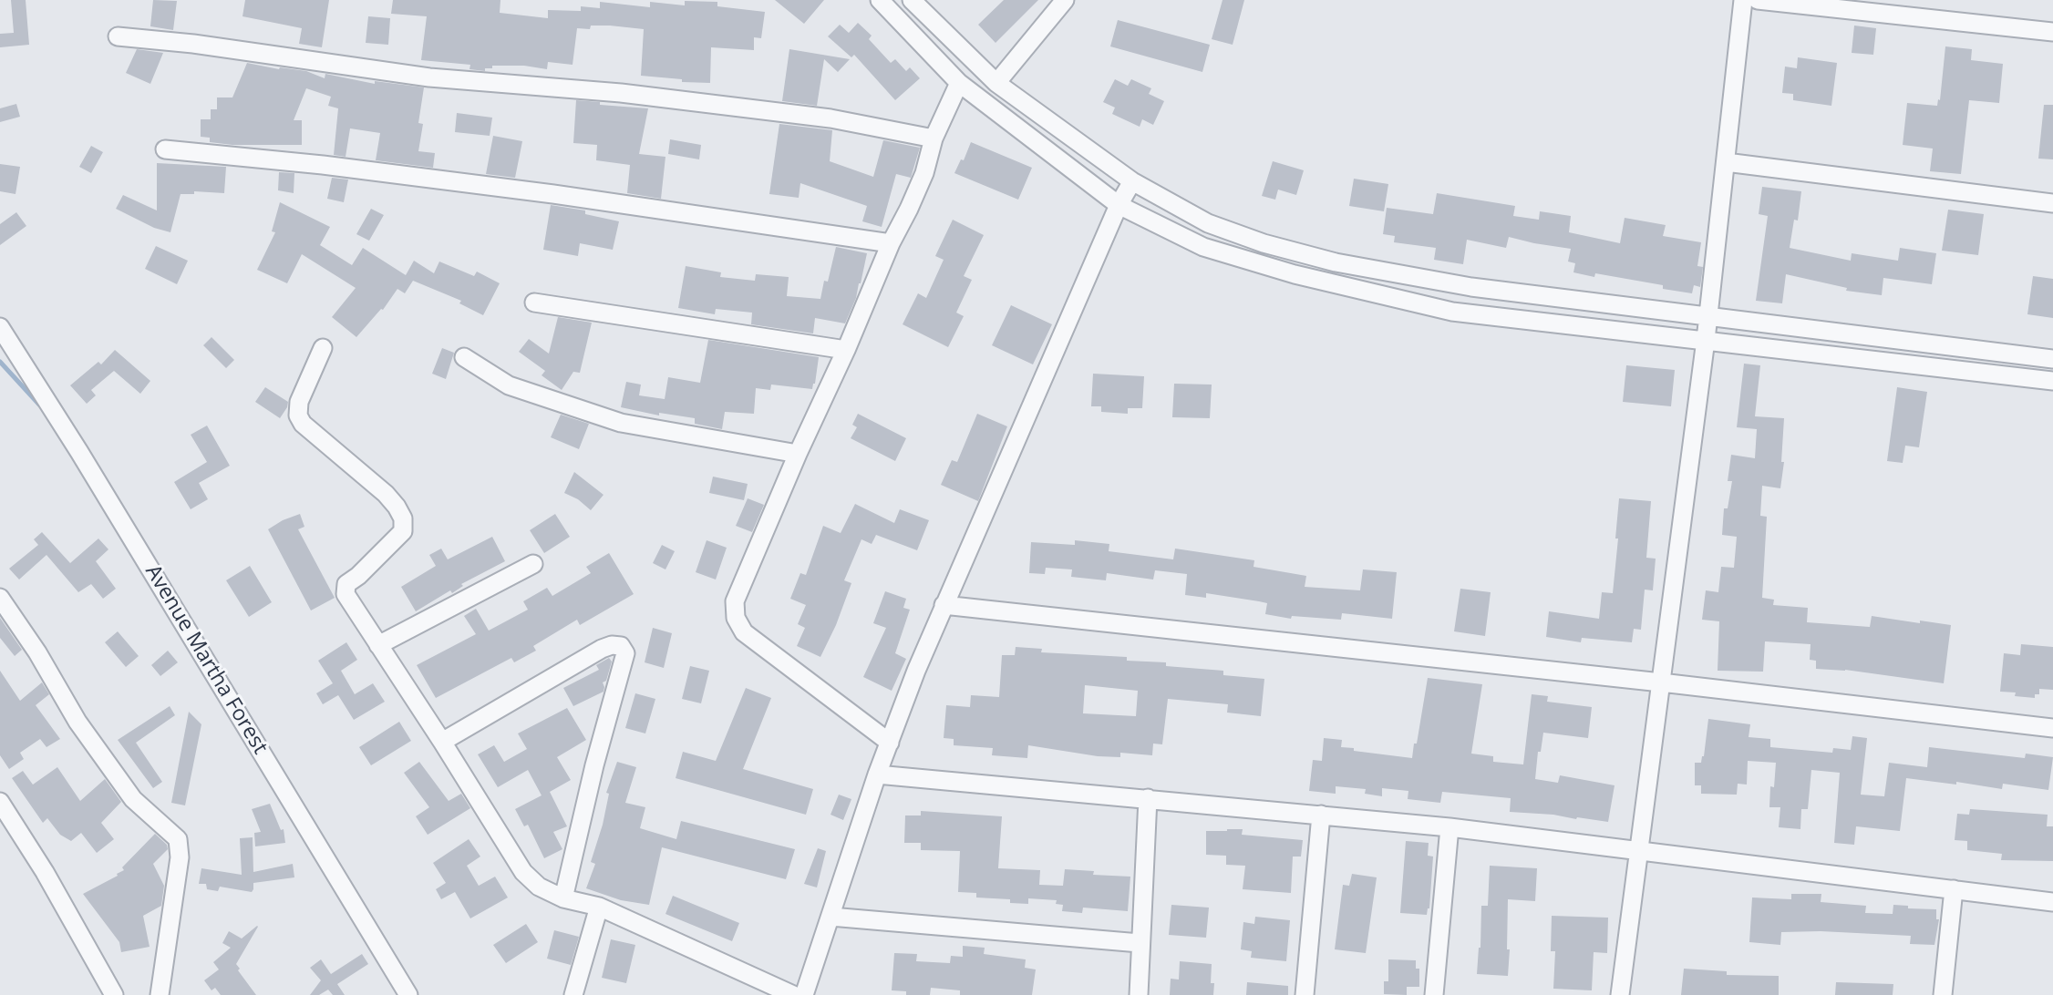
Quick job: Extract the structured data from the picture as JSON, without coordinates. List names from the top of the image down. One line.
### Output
{"streets":{"street":["Avenue Martha Forest"]}}
